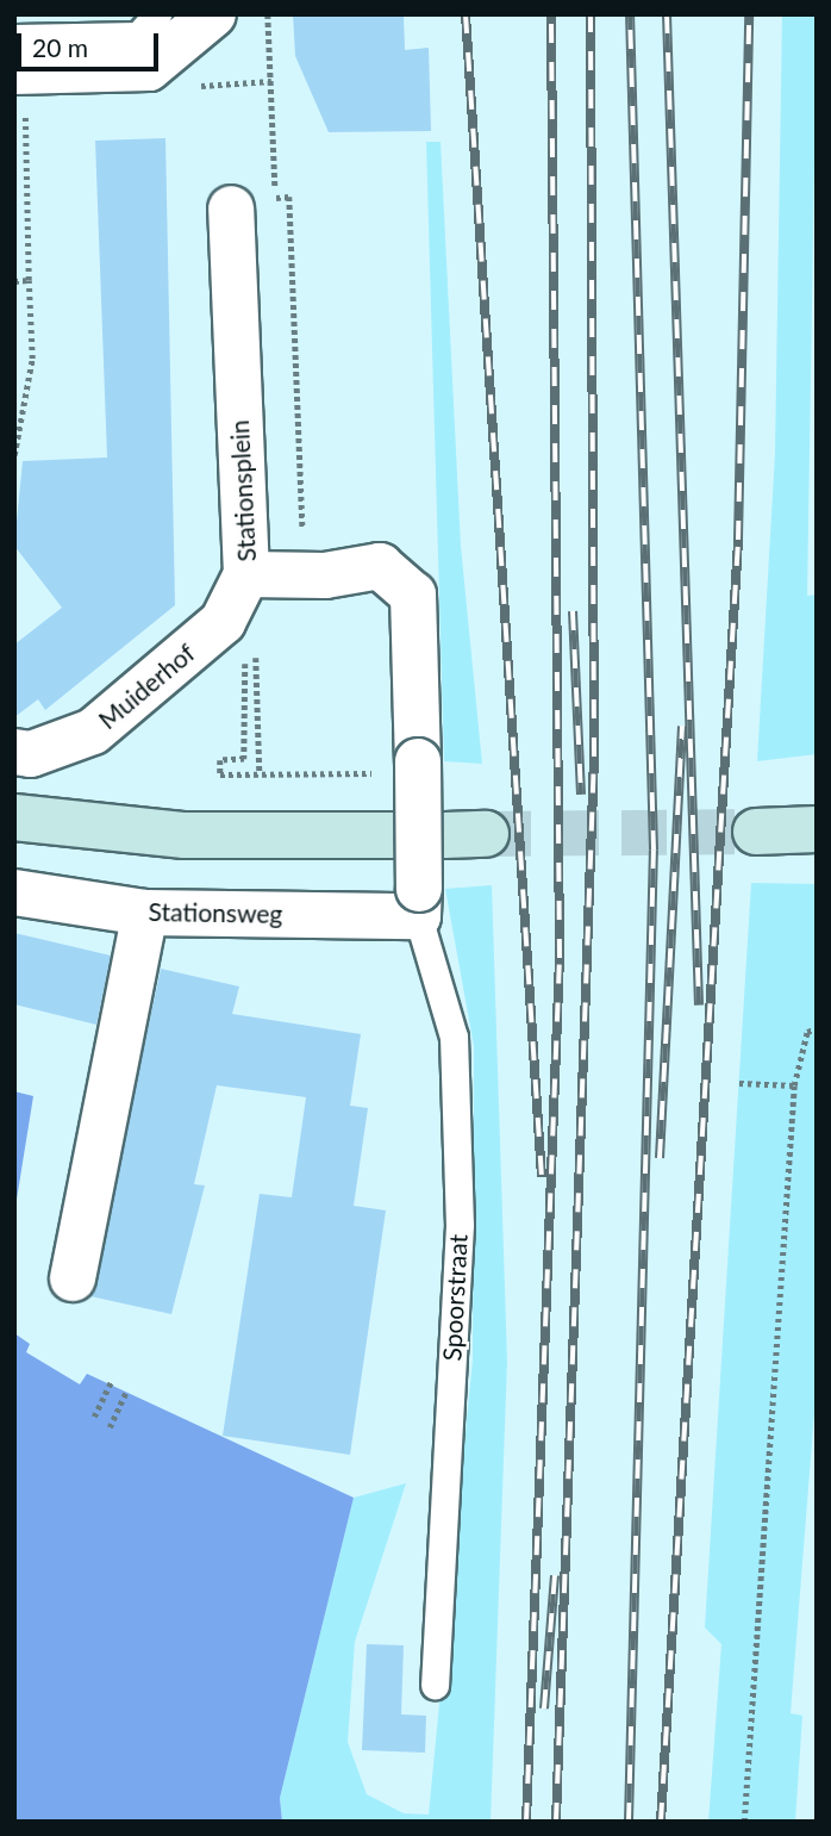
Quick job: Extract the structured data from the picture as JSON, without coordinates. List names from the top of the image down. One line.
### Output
{"streets":{"street":["Stationsplein","Muiderhof","Stationsweg"],"lane":["Spoorstraat"]},"crossings":[["Stationsplein","Muiderhof"],["Stationsplein","Stationsweg"],["Stationsplein","Spoorstraat"],["Stationsweg","Spoorstraat"]],"scale_bar":"20 m"}
